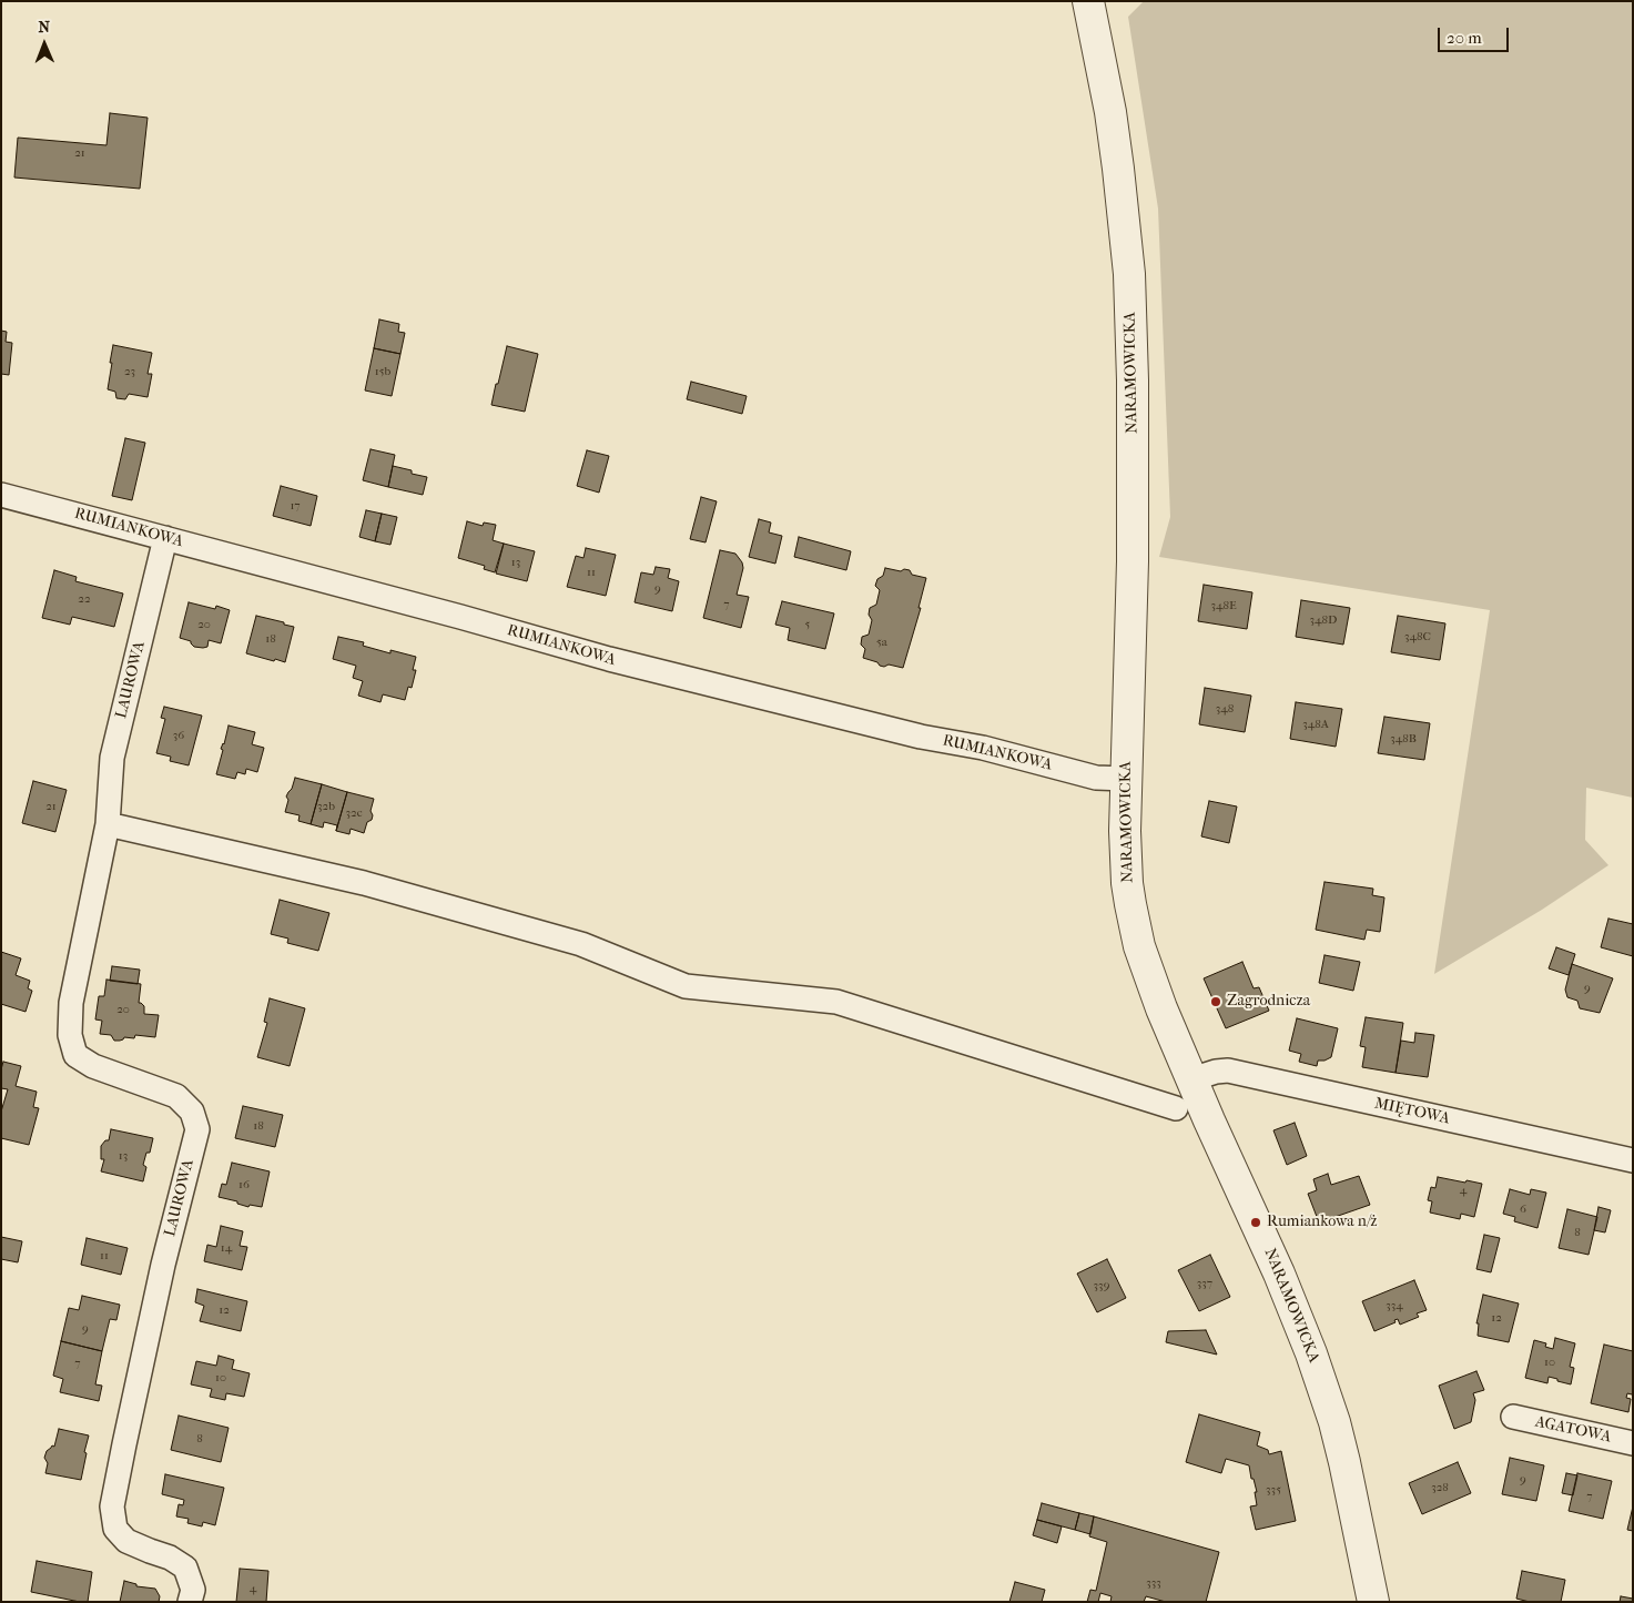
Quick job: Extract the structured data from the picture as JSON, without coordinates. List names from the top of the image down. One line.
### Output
{"streets":{"street":["NARAMOWICKA","RUMIANKOWA","LAUROWA","MIĘTOWA","AGATOWA"]},"crossings":[["NARAMOWICKA","RUMIANKOWA"],["NARAMOWICKA","MIĘTOWA"],["RUMIANKOWA","LAUROWA"]],"places":["Zagrodnicza","Rumiankowa n/ż"],"house_numbers":["21","23","15b","17","13","11","9","22","7","348E","348D","20","5","348C","18","5a","348","348A","36","348B","21","32b","32c","9","20","18","13","16","4","6","8","14","11","337","339","334","12","12","9","10","7","10","8","9","328","335","7","333","4"],"scale_bar":"20 m","north":"top"}
